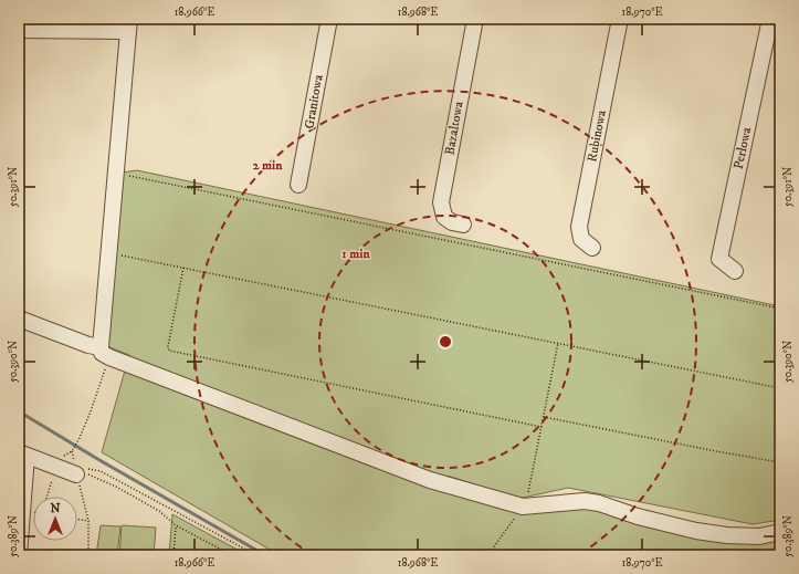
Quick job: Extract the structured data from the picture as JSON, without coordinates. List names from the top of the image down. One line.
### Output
{"streets":{"street":["Granitowa","Bazaltowa","Rubinowa","Perłowa"]},"north":"top","coordinates":["18.966°E","18.968°E","18.970°E","50.391°N","50.390°N","50.389°N"],"rings":["2 min","1 min"]}
